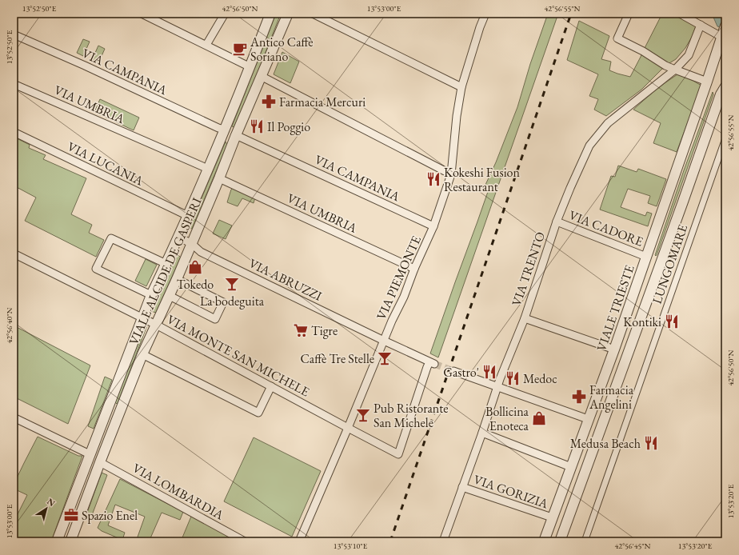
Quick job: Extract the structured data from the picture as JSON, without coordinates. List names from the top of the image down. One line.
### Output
{"streets":{"street":["VIA CAMPANIA","VIA UMBRIA","VIA LUCANIA","VIA CADORE","LUNGOMARE","VIA TRENTO","VIALE ALCIDE DE GASPERI","VIA PIEMONTE","VIA ABRUZZI","VIALE TRIESTE","VIA MONTE SAN MICHELE","VIA LOMBARDIA","VIA GORIZIA"]},"crossings":[["VIA CAMPANIA","VIALE ALCIDE DE GASPERI"],["VIA CAMPANIA","VIA PIEMONTE"],["VIA UMBRIA","VIALE ALCIDE DE GASPERI"],["VIA UMBRIA","VIA PIEMONTE"],["VIA LUCANIA","VIALE ALCIDE DE GASPERI"],["VIA CADORE","VIA TRENTO"],["VIA CADORE","VIALE TRIESTE"],["VIA TRENTO","VIA GORIZIA"],["VIALE ALCIDE DE GASPERI","VIA ABRUZZI"],["VIALE ALCIDE DE GASPERI","VIA MONTE SAN MICHELE"],["VIALE ALCIDE DE GASPERI","VIA LOMBARDIA"],["VIA PIEMONTE","VIA ABRUZZI"],["VIA PIEMONTE","VIA MONTE SAN MICHELE"],["VIA ABRUZZI","VIA MONTE SAN MICHELE"],["VIALE TRIESTE","VIA GORIZIA"]],"places":{"cafe":["Antico Caffè Soriano"],"pharmacy":["Farmacia Mercuri","Farmacia Angelini"],"restaurant":["Il Poggio","Kokeshi Fusion Restaurant","Kontiki","Gastro'","Medoc","Medusa Beach"],"shop":["Tokedo","Bollicina Enoteca"],"bar":["La bodeguita","Caffè Tre Stelle","Pub Ristorante San Michele"],"supermarket":["Tigre"],"office":["Spazio Enel"]},"north":"top right","coordinates":["13°52'50\"E","42°56'50\"N","13°53'00\"E","42°56'55\"N","42°56'40\"N","13°53'20\"E","13°53'10\"E","42°56'45\"N"]}
